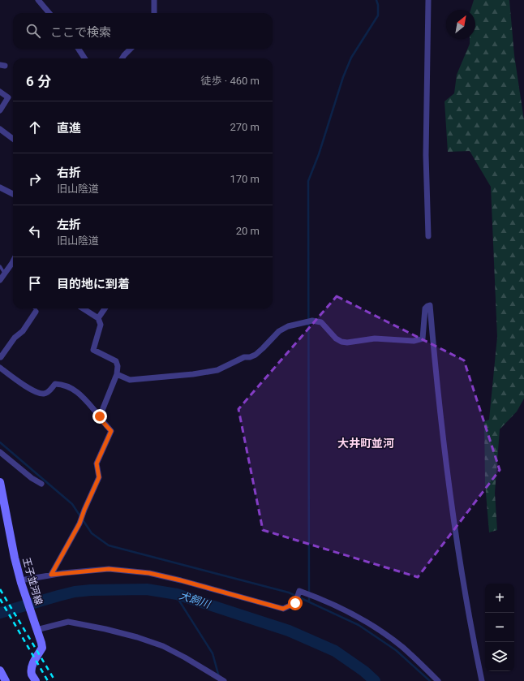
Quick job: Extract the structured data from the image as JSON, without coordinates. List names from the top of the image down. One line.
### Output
{"streets":{"main road":["王子並河線"]},"districts":["大井町並河"],"water":["犬飼川"],"north":"top right","page":{"search":"ここで検索","heading":["6 分","徒歩 · 460 m"],"list":[["直進","270 m"],["右折","旧山陰道","170 m"],["左折","旧山陰道","20 m"],"目的地に到着"],"map_buttons":["+","−"]}}
